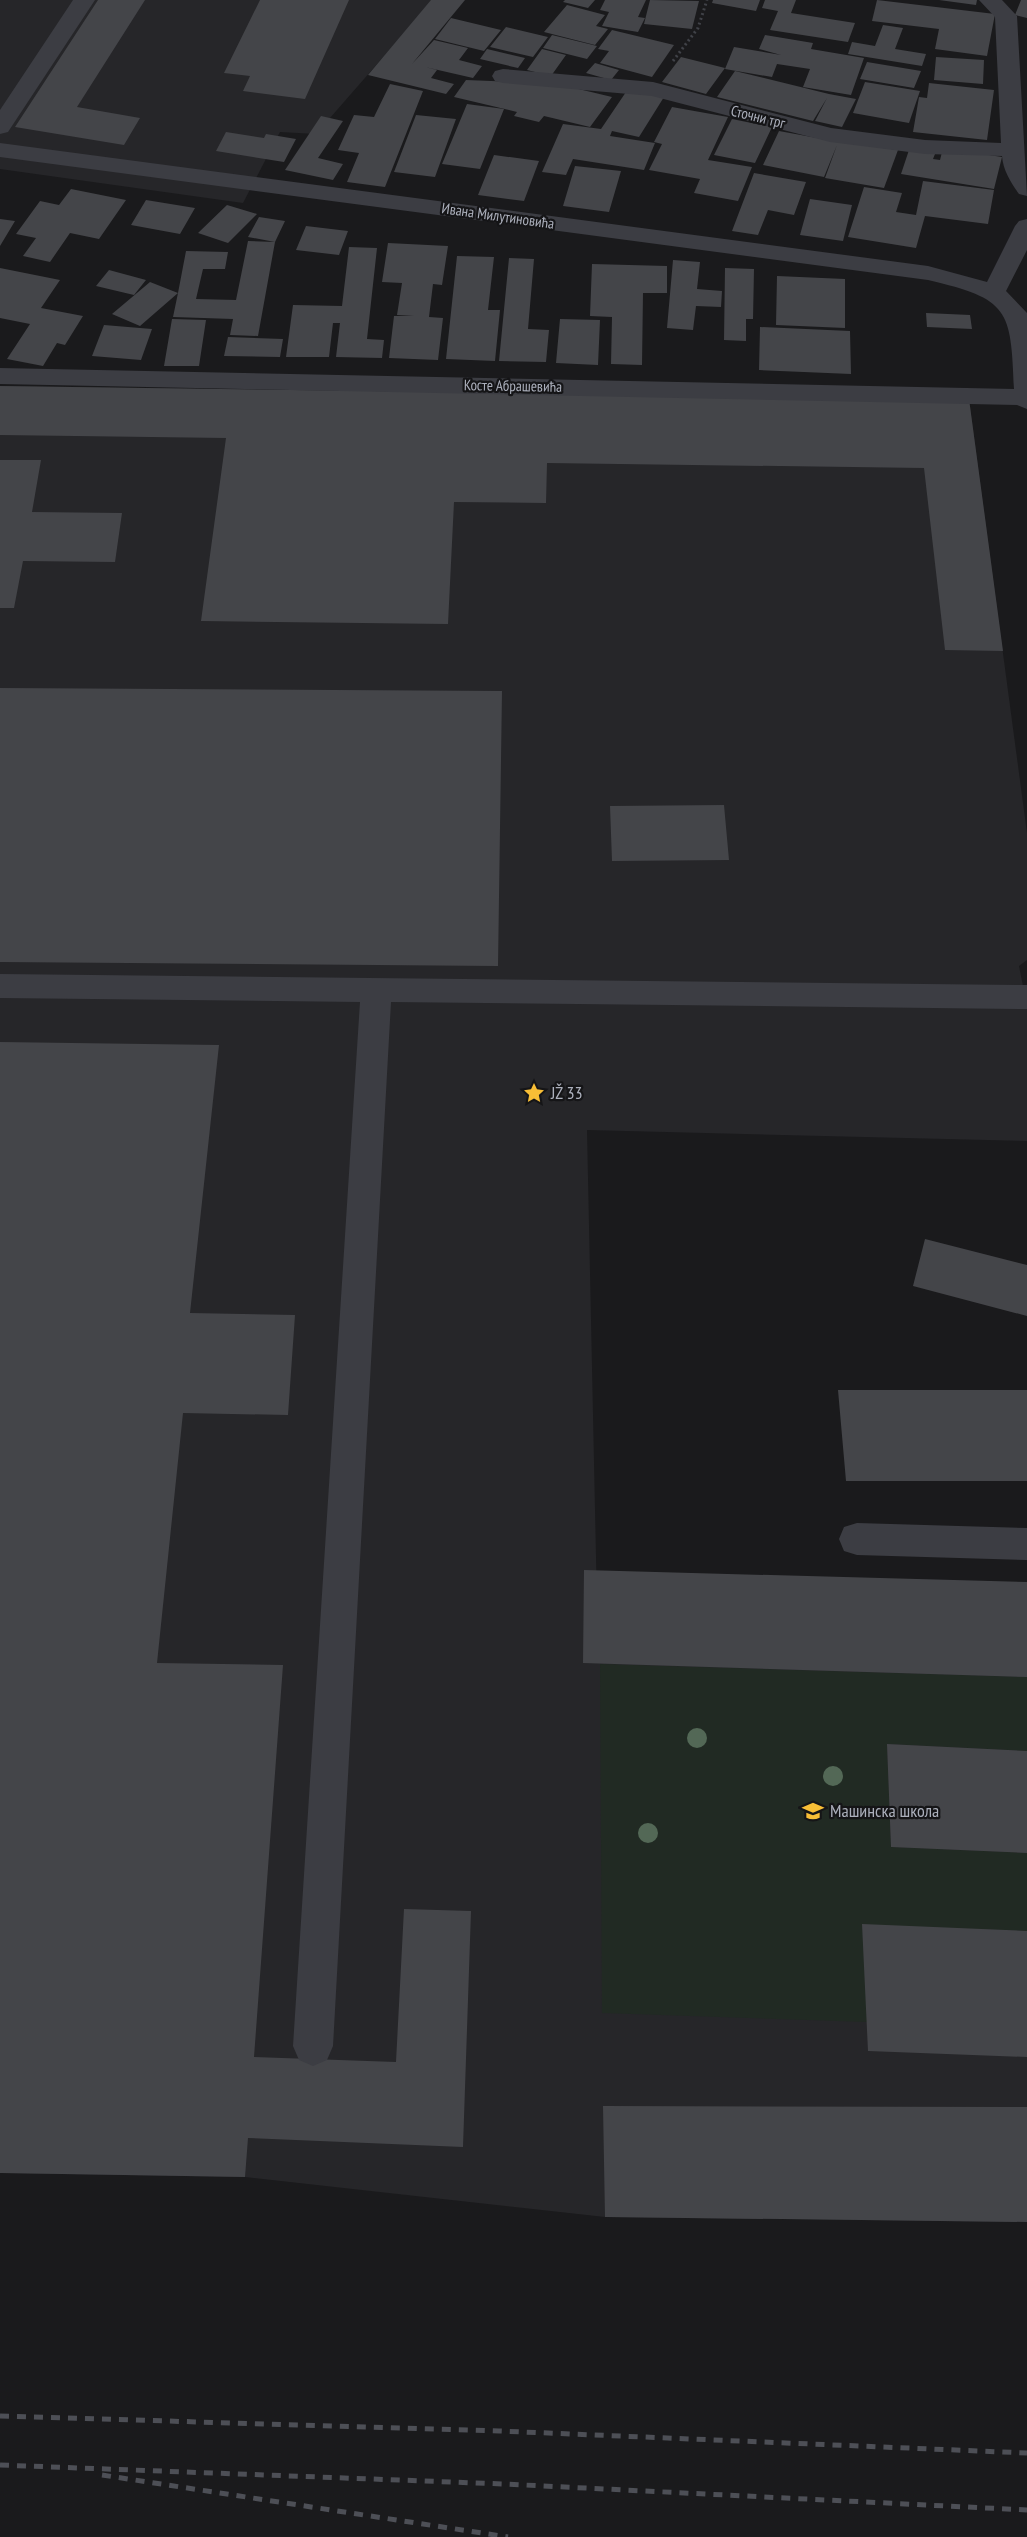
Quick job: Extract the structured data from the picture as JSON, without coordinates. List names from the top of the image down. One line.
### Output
{"streets":{"street":["Сточни трг","Ивана Милутиновића","Косте Абрашевића"]},"places":{"place":["JŽ 33"],"school or university":["Машинска школа"]}}
